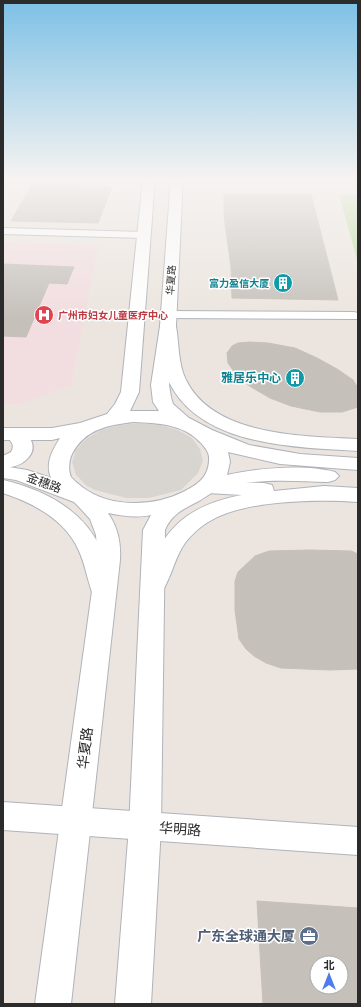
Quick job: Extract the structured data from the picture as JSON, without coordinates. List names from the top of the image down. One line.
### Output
{"streets":{"main road":["华夏路","金穗路","华明路"]},"crossings":[["华夏路","金穗路"],["华夏路","华明路"]],"places":{"building":["富力盈信大厦","雅居乐中心"],"hospital":["广州市妇女儿童医疗中心"],"office":["广东全球通大厦"]},"north":"top"}
